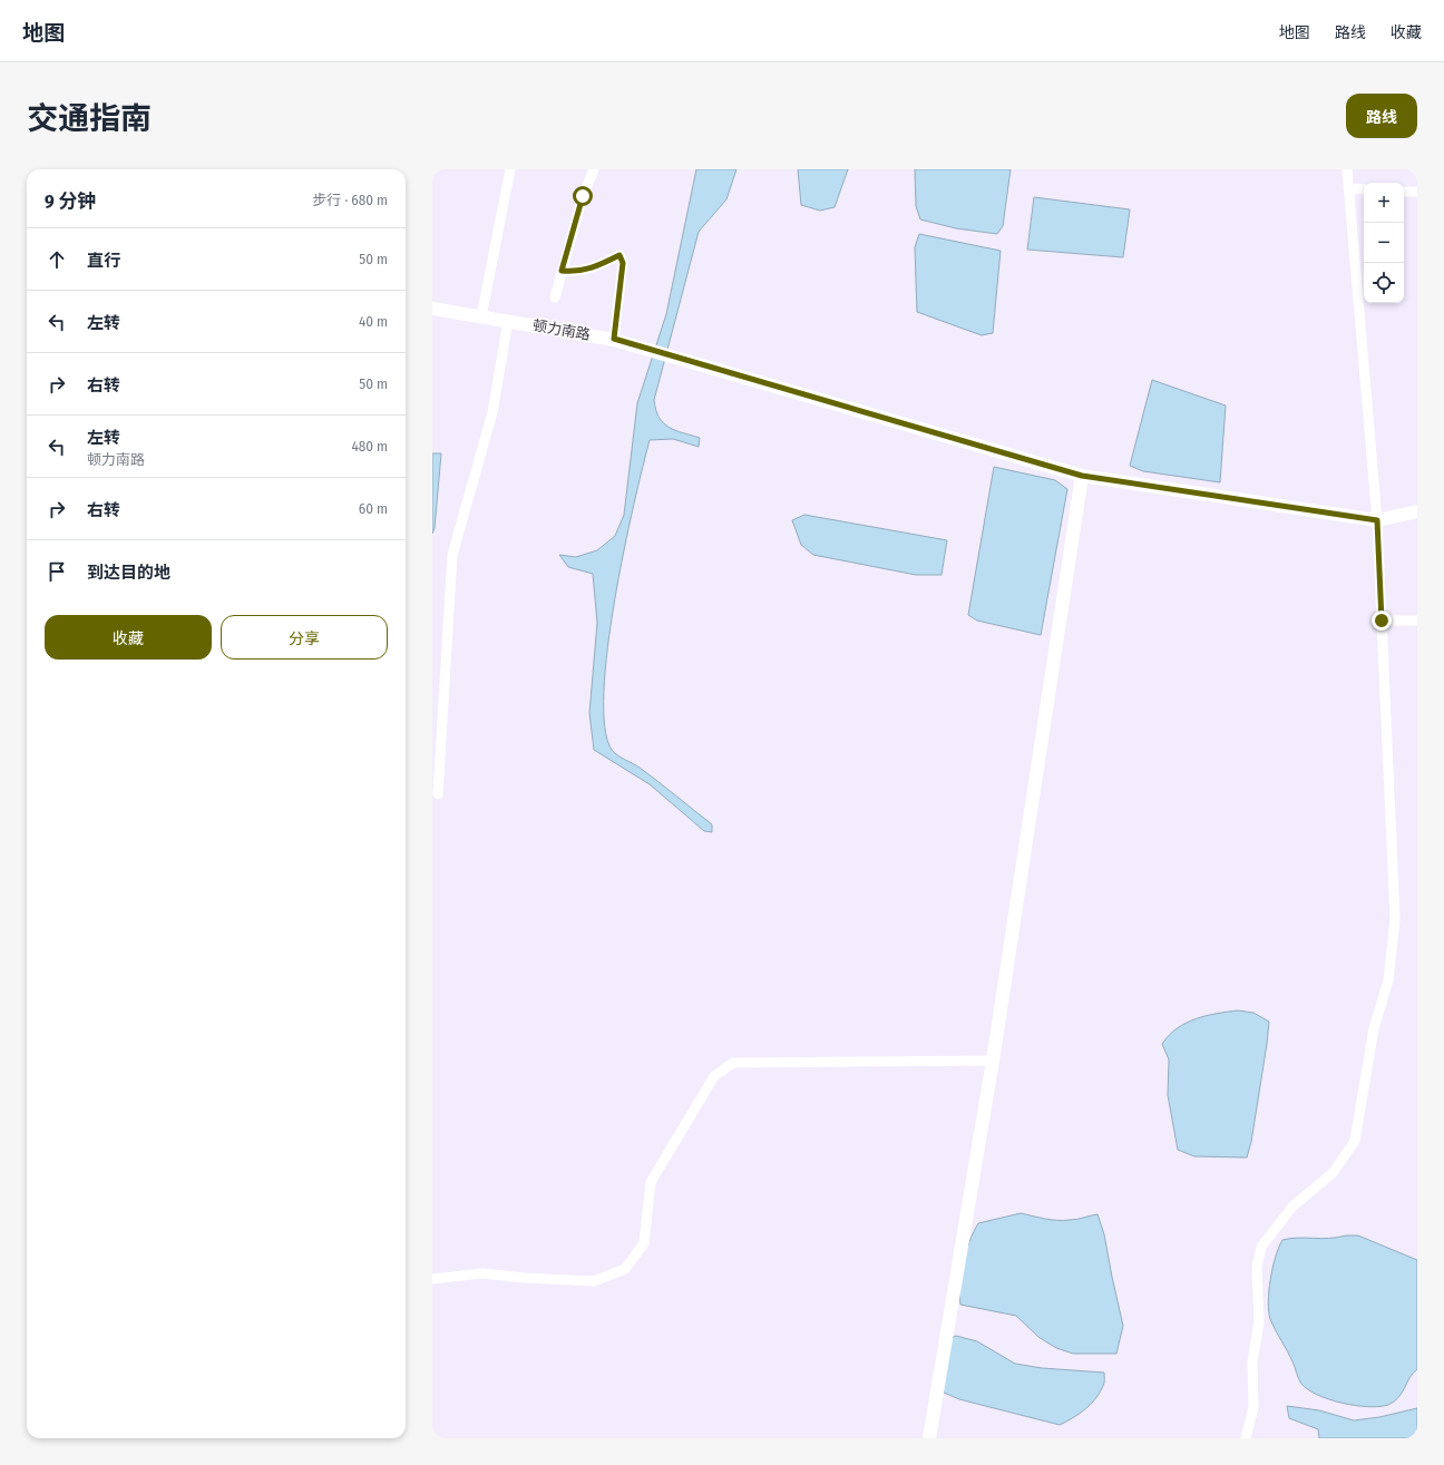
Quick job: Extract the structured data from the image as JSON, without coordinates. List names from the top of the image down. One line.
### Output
{"streets":{"street":["顿力南路"]},"page":{"header":"地图","nav":["地图","路线","收藏"],"title":"交通指南","buttons":["路线",["收藏","分享"]],"heading":["9 分钟","步行 · 680 m"],"map_buttons":["+","−"],"list":[["直行","50 m"],["左转","40 m"],["右转","50 m"],["左转","顿力南路","480 m"],["右转","60 m"],"到达目的地"]}}
